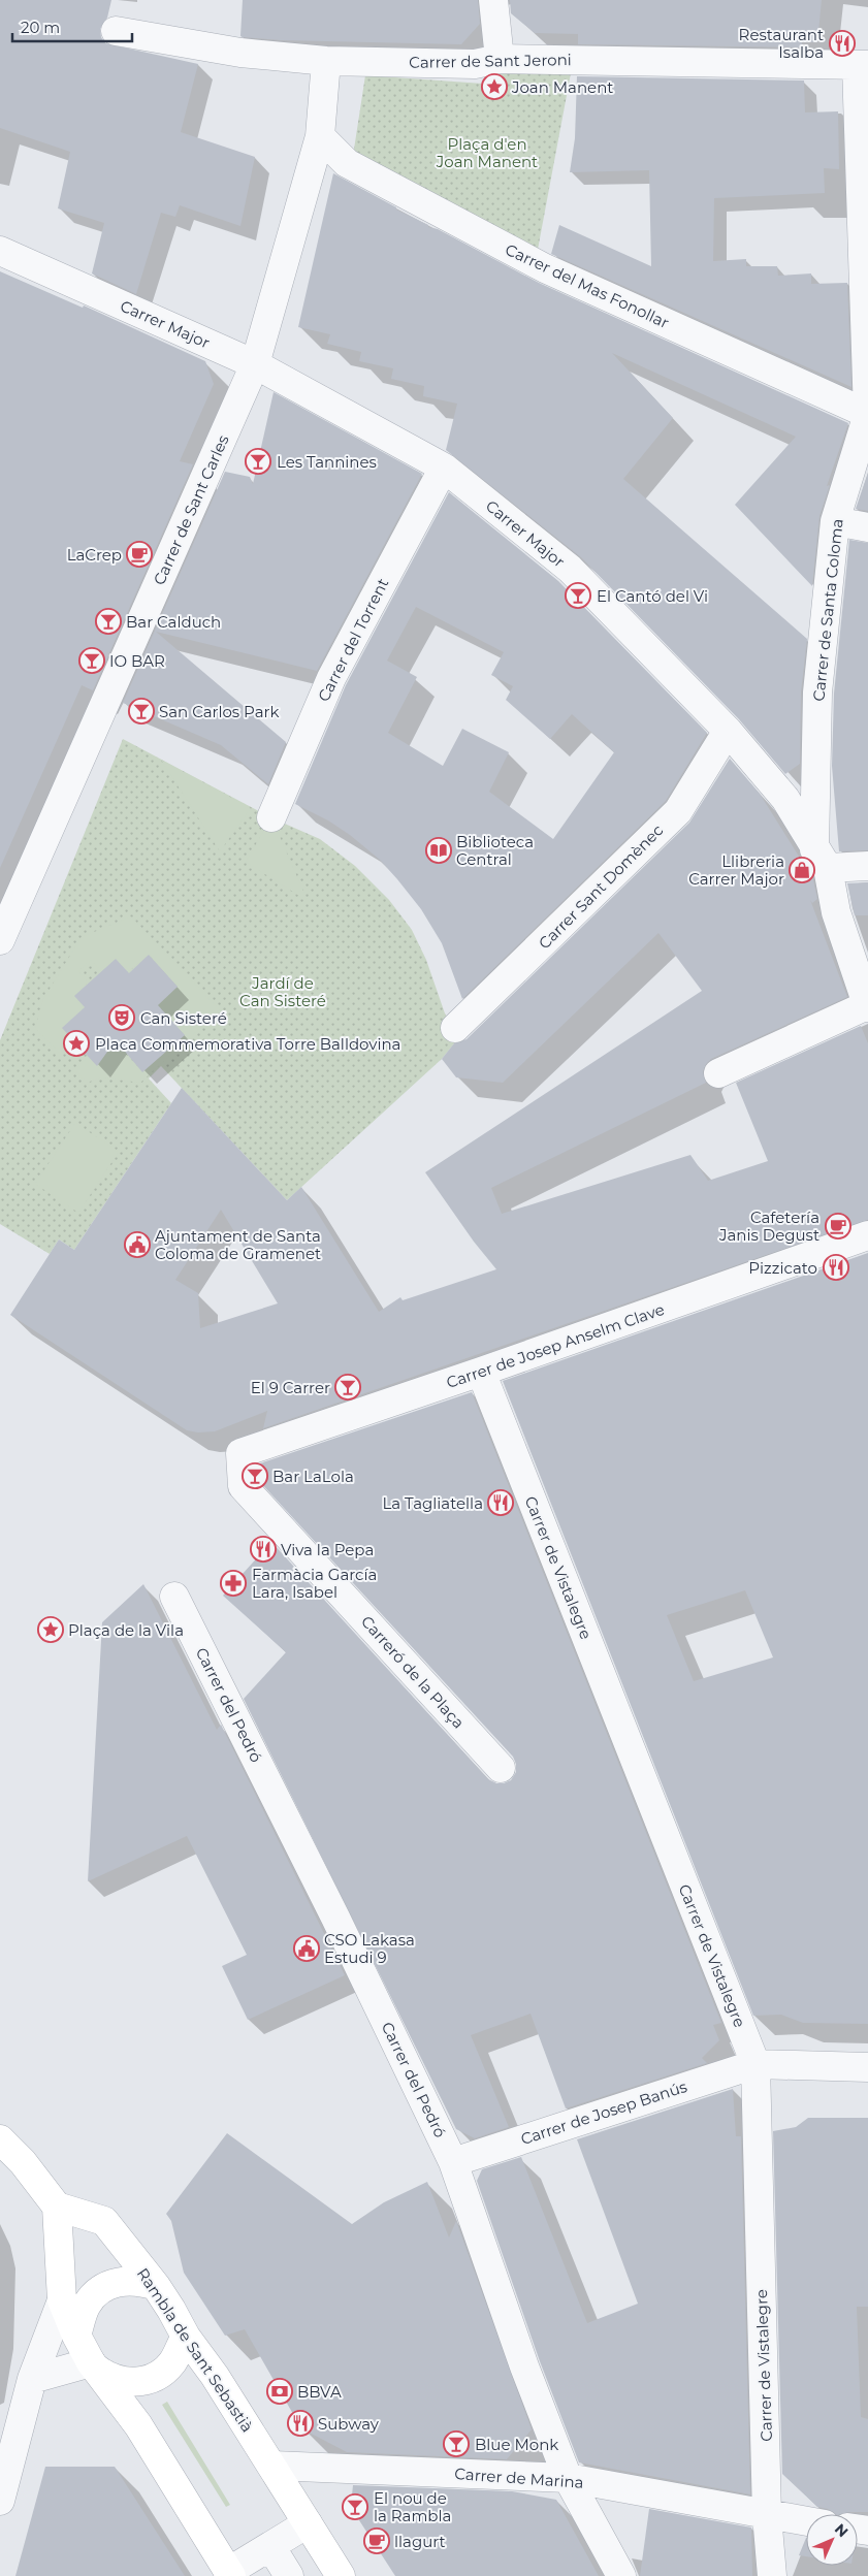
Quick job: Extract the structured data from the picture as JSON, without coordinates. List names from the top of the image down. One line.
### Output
{"streets":{"street":["Carrer de Sant Jeroni","Carrer del Mas Fonollar","Carrer Major","Carrer de Sant Carles","Carrer de Santa Coloma","Carrer del Torrent","Carrer Sant Domènec","Carrer de Josep Anselm Clave","Carrer de Vistalegre","Carreró de la Plaça","Carrer del Pedró","Carrer de Josep Banús","Rambla de Sant Sebastià","Carrer de Marina"]},"crossings":[["Carrer de Sant Jeroni","Carrer de Sant Carles"],["Carrer de Sant Jeroni","Carrer de Santa Coloma"],["Carrer del Mas Fonollar","Carrer de Sant Carles"],["Carrer del Mas Fonollar","Carrer de Santa Coloma"],["Carrer Major","Carrer de Sant Carles"],["Carrer Major","Carrer de Santa Coloma"],["Carrer Major","Carrer del Torrent"],["Carrer Major","Carrer Sant Domènec"],["Carrer de Josep Anselm Clave","Carrer de Vistalegre"],["Carrer de Josep Anselm Clave","Carreró de la Plaça"],["Carrer de Vistalegre","Carrer de Josep Banús"],["Carrer de Vistalegre","Carrer de Marina"],["Carrer del Pedró","Carrer de Josep Banús"],["Carrer del Pedró","Carrer de Marina"],["Rambla de Sant Sebastià","Carrer de Marina"]],"parks":["Plaça d'en Joan Manent","Jardí de Can Sisteré"],"places":{"restaurant":["Restaurant Isalba","Pizzicato","La Tagliatella","Viva la Pepa","Subway"],"place":["Joan Manent","Placa Commemorativa Torre Balldovina","Plaça de la Vila"],"bar":["Les Tannines","El Cantó del Vi","Bar Calduch","IO BAR","San Carlos Park","El 9 Carrer","Bar LaLola","Blue Monk","El nou de la Rambla"],"cafe":["LaCrep","Cafetería Janis Degust","llagurt"],"library":["Biblioteca Central"],"shop":["Llibreria Carrer Major"],"theatre":["Can Sisteré"],"public building":["Ajuntament de Santa Coloma de Gramenet","CSO Lakasa Estudi 9"],"pharmacy":["Farmàcia García Lara, Isabel"],"bank":["BBVA"]},"scale_bar":"20 m","north":"top right"}
